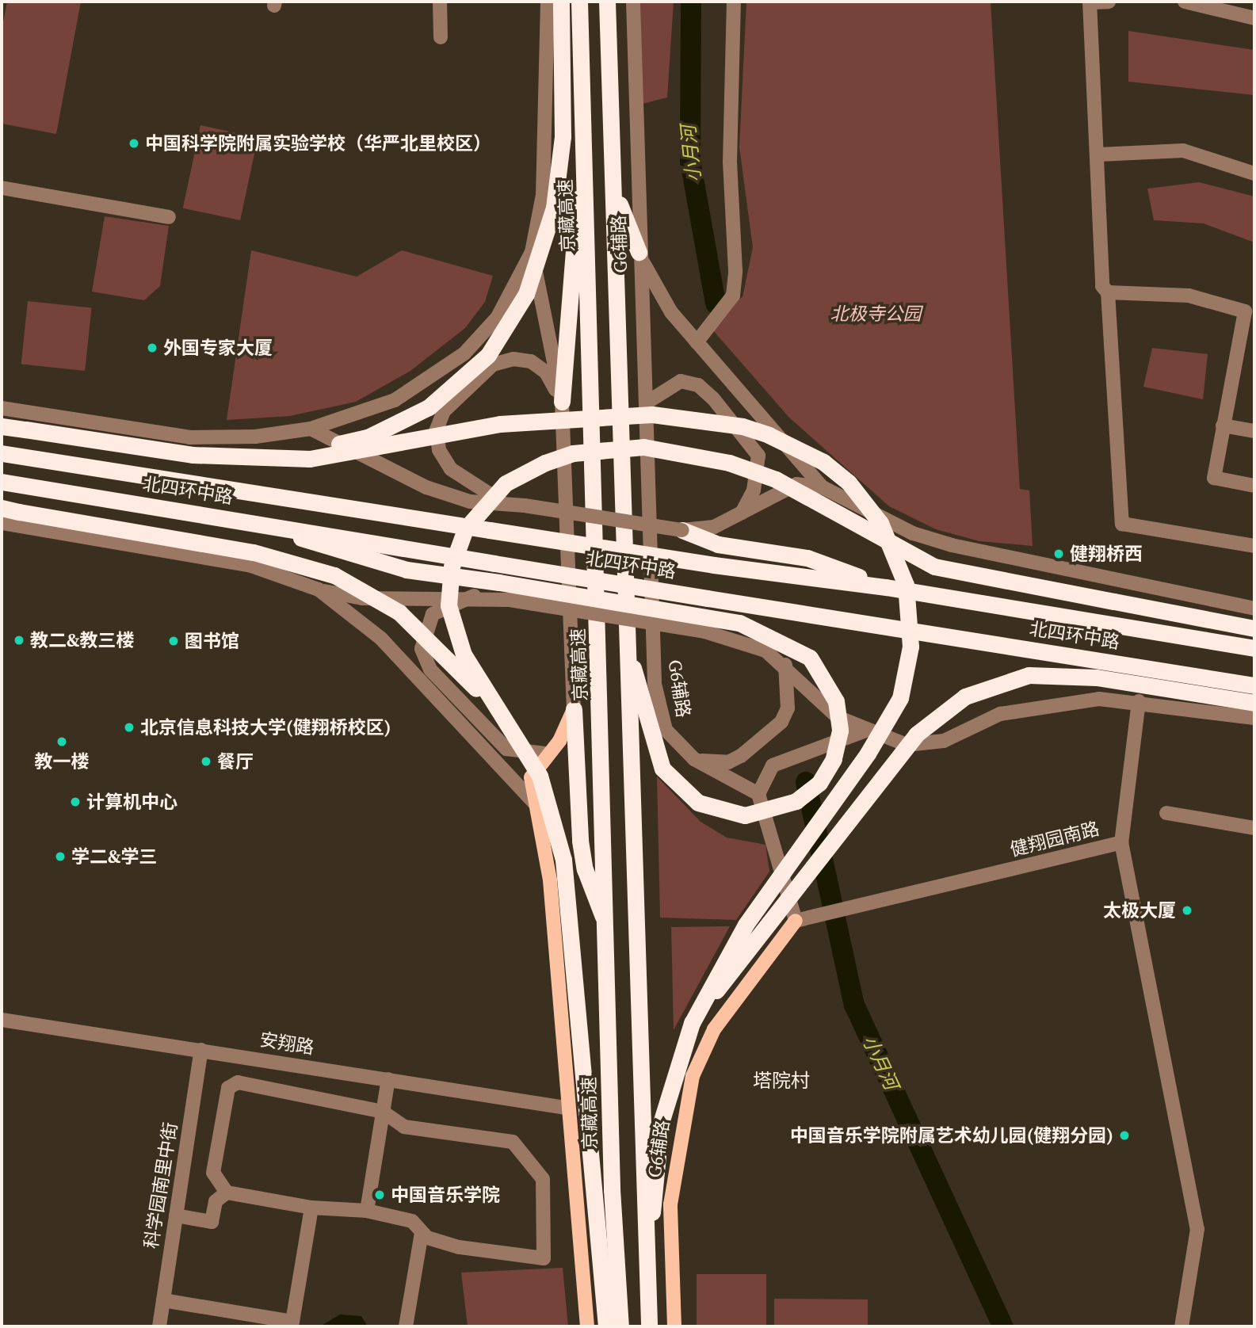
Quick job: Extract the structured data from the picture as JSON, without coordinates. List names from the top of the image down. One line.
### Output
{"streets":{"highway":["京藏高速","北四环中路"],"main road":["G6辅路"],"street":["健翔园南路","安翔路","科学园南里中街"]},"crossings":[["G6辅路","健翔园南路"],["安翔路","科学园南里中街"]],"districts":["塔院村"],"water":["小月河"],"parks":["北极寺公园"],"places":["中国科学院附属实验学校（华严北里校区）","外国专家大厦","健翔桥西","教二&教三楼","图书馆","北京信息科技大学(健翔桥校区)","教一楼","餐厅","计算机中心","学二&学三","太极大厦","中国音乐学院附属艺术幼儿园(健翔分园)","中国音乐学院"]}
